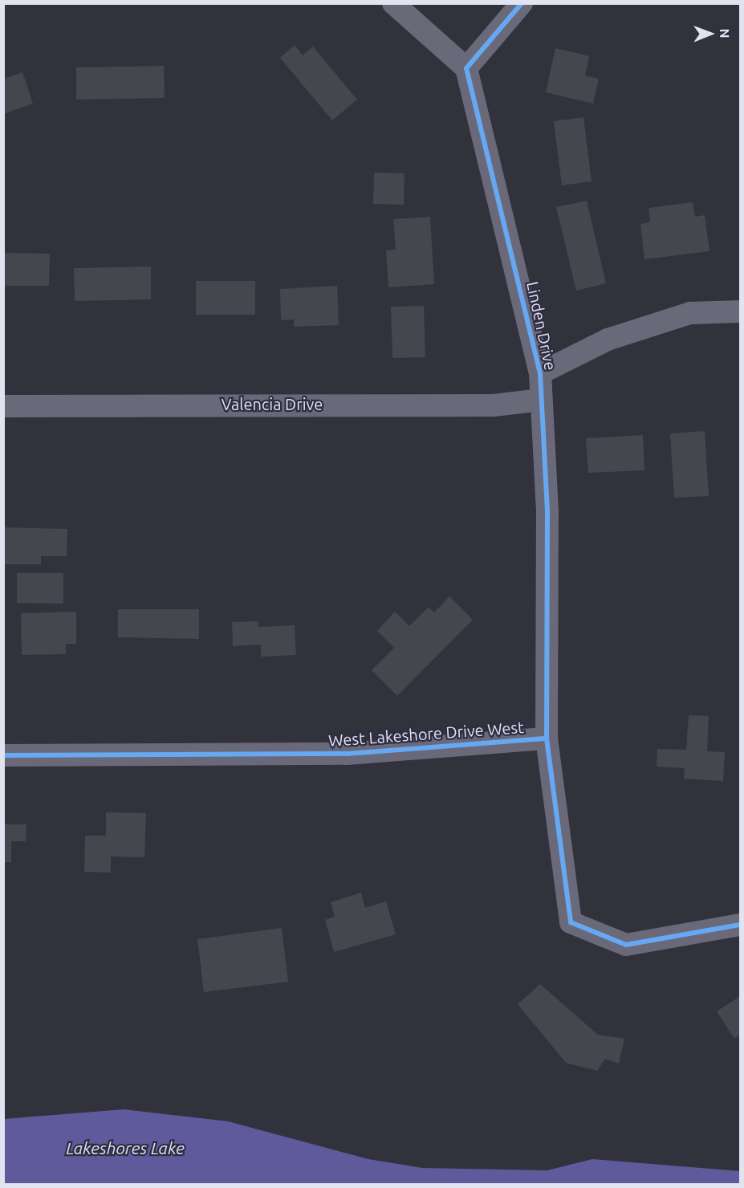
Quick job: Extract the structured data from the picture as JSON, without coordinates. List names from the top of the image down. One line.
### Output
{"streets":{"street":["Linden Drive","Valencia Drive","West Lakeshore Drive West"]},"crossings":[["Linden Drive","Valencia Drive"],["Linden Drive","West Lakeshore Drive West"]],"water":["Lakeshores Lake"],"north":"right"}
